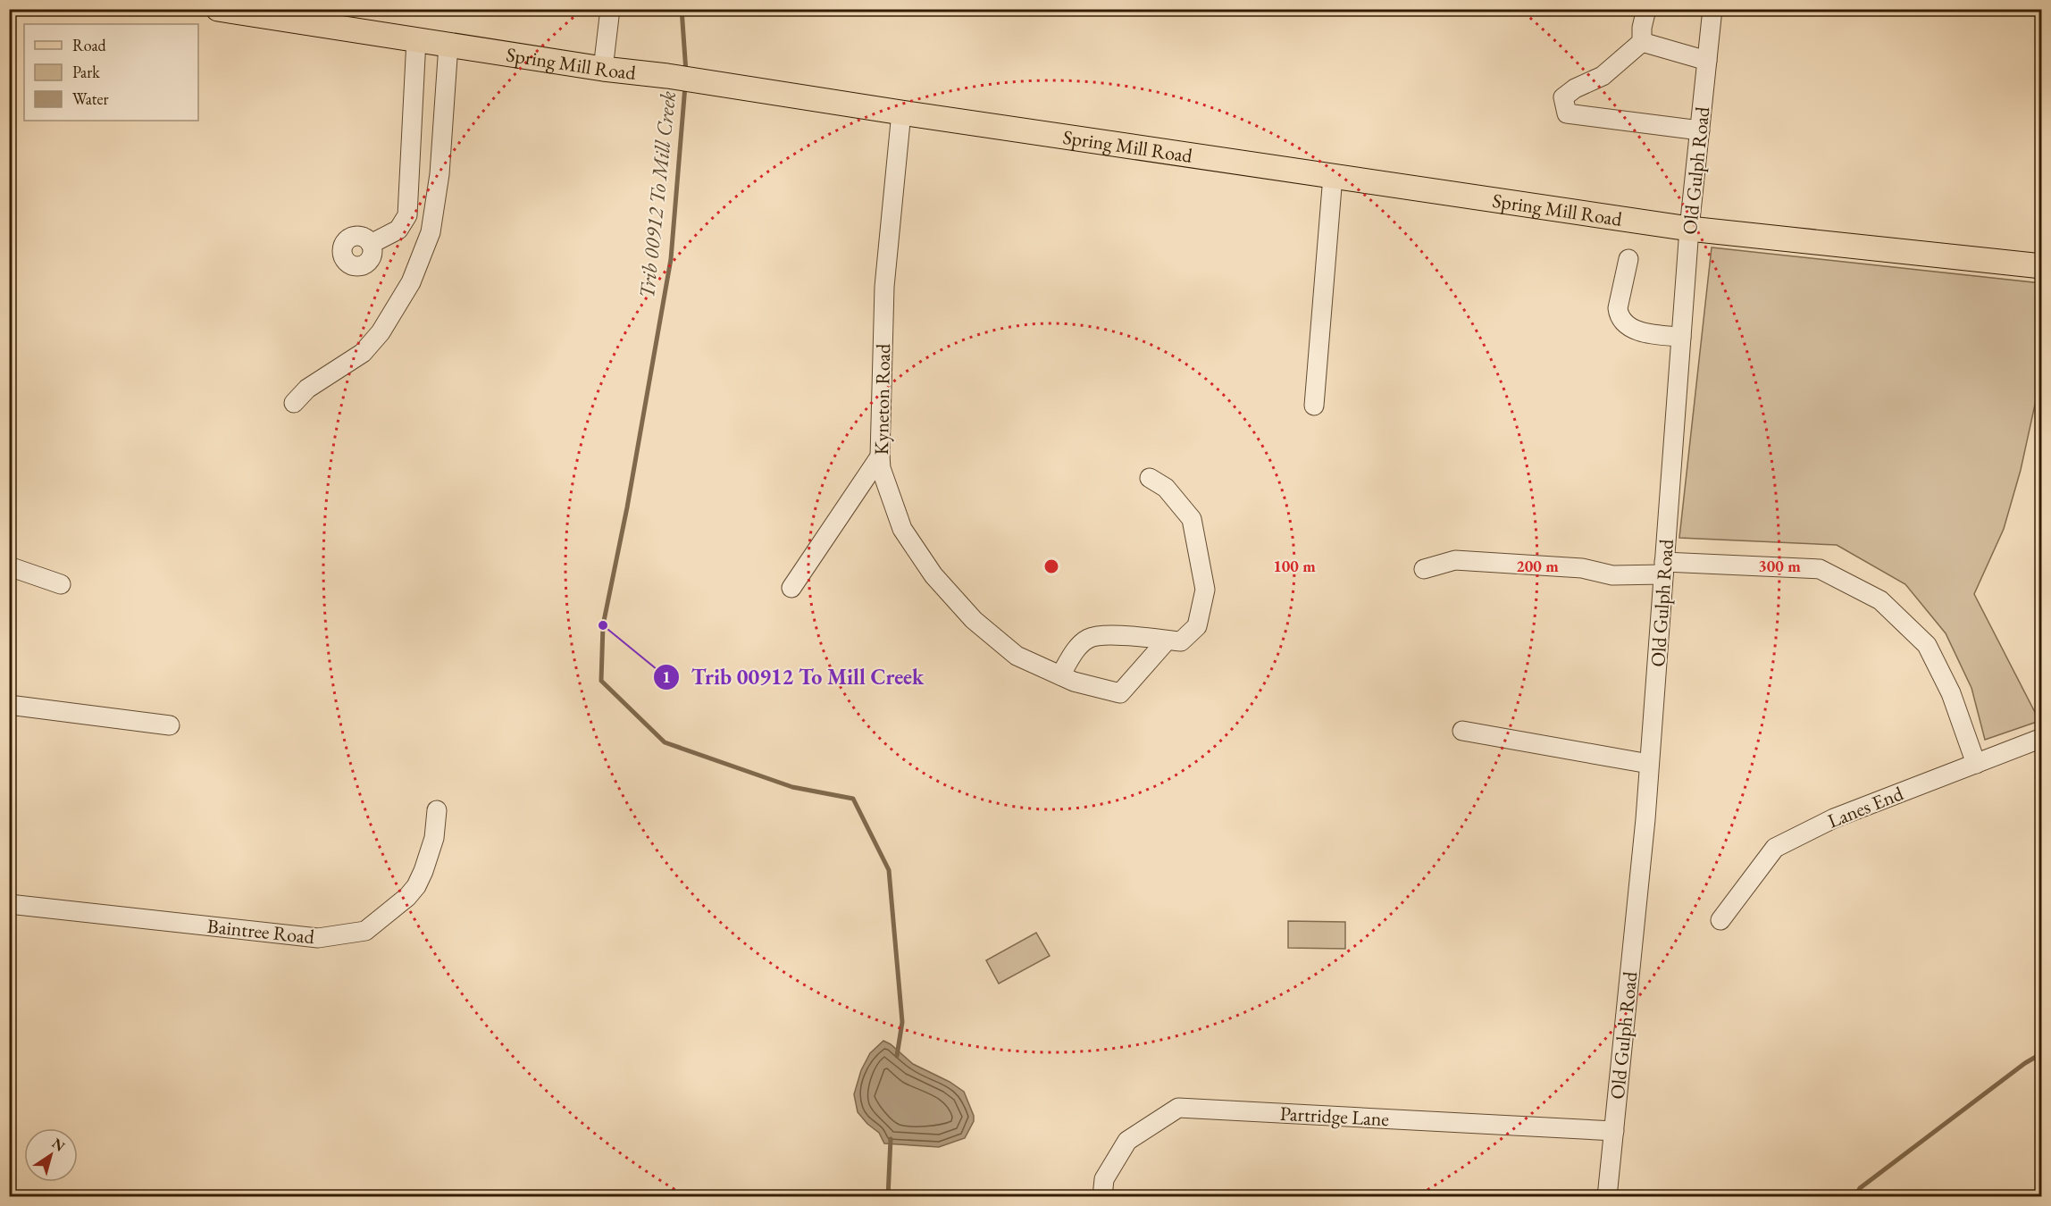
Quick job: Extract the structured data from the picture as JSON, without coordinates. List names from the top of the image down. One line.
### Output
{"streets":{"main road":["Spring Mill Road"],"street":["Old Gulph Road","Kyneton Road","Lanes End","Baintree Road","Partridge Lane"]},"crossings":[["Spring Mill Road","Old Gulph Road"],["Spring Mill Road","Kyneton Road"],["Old Gulph Road","Partridge Lane"]],"water":["Trib 00912 To Mill Creek"],"places":["Trib 00912 To Mill Creek"],"legend":["Road","Park","Water"],"north":"top right","rings":["100 m","200 m","300 m"]}
